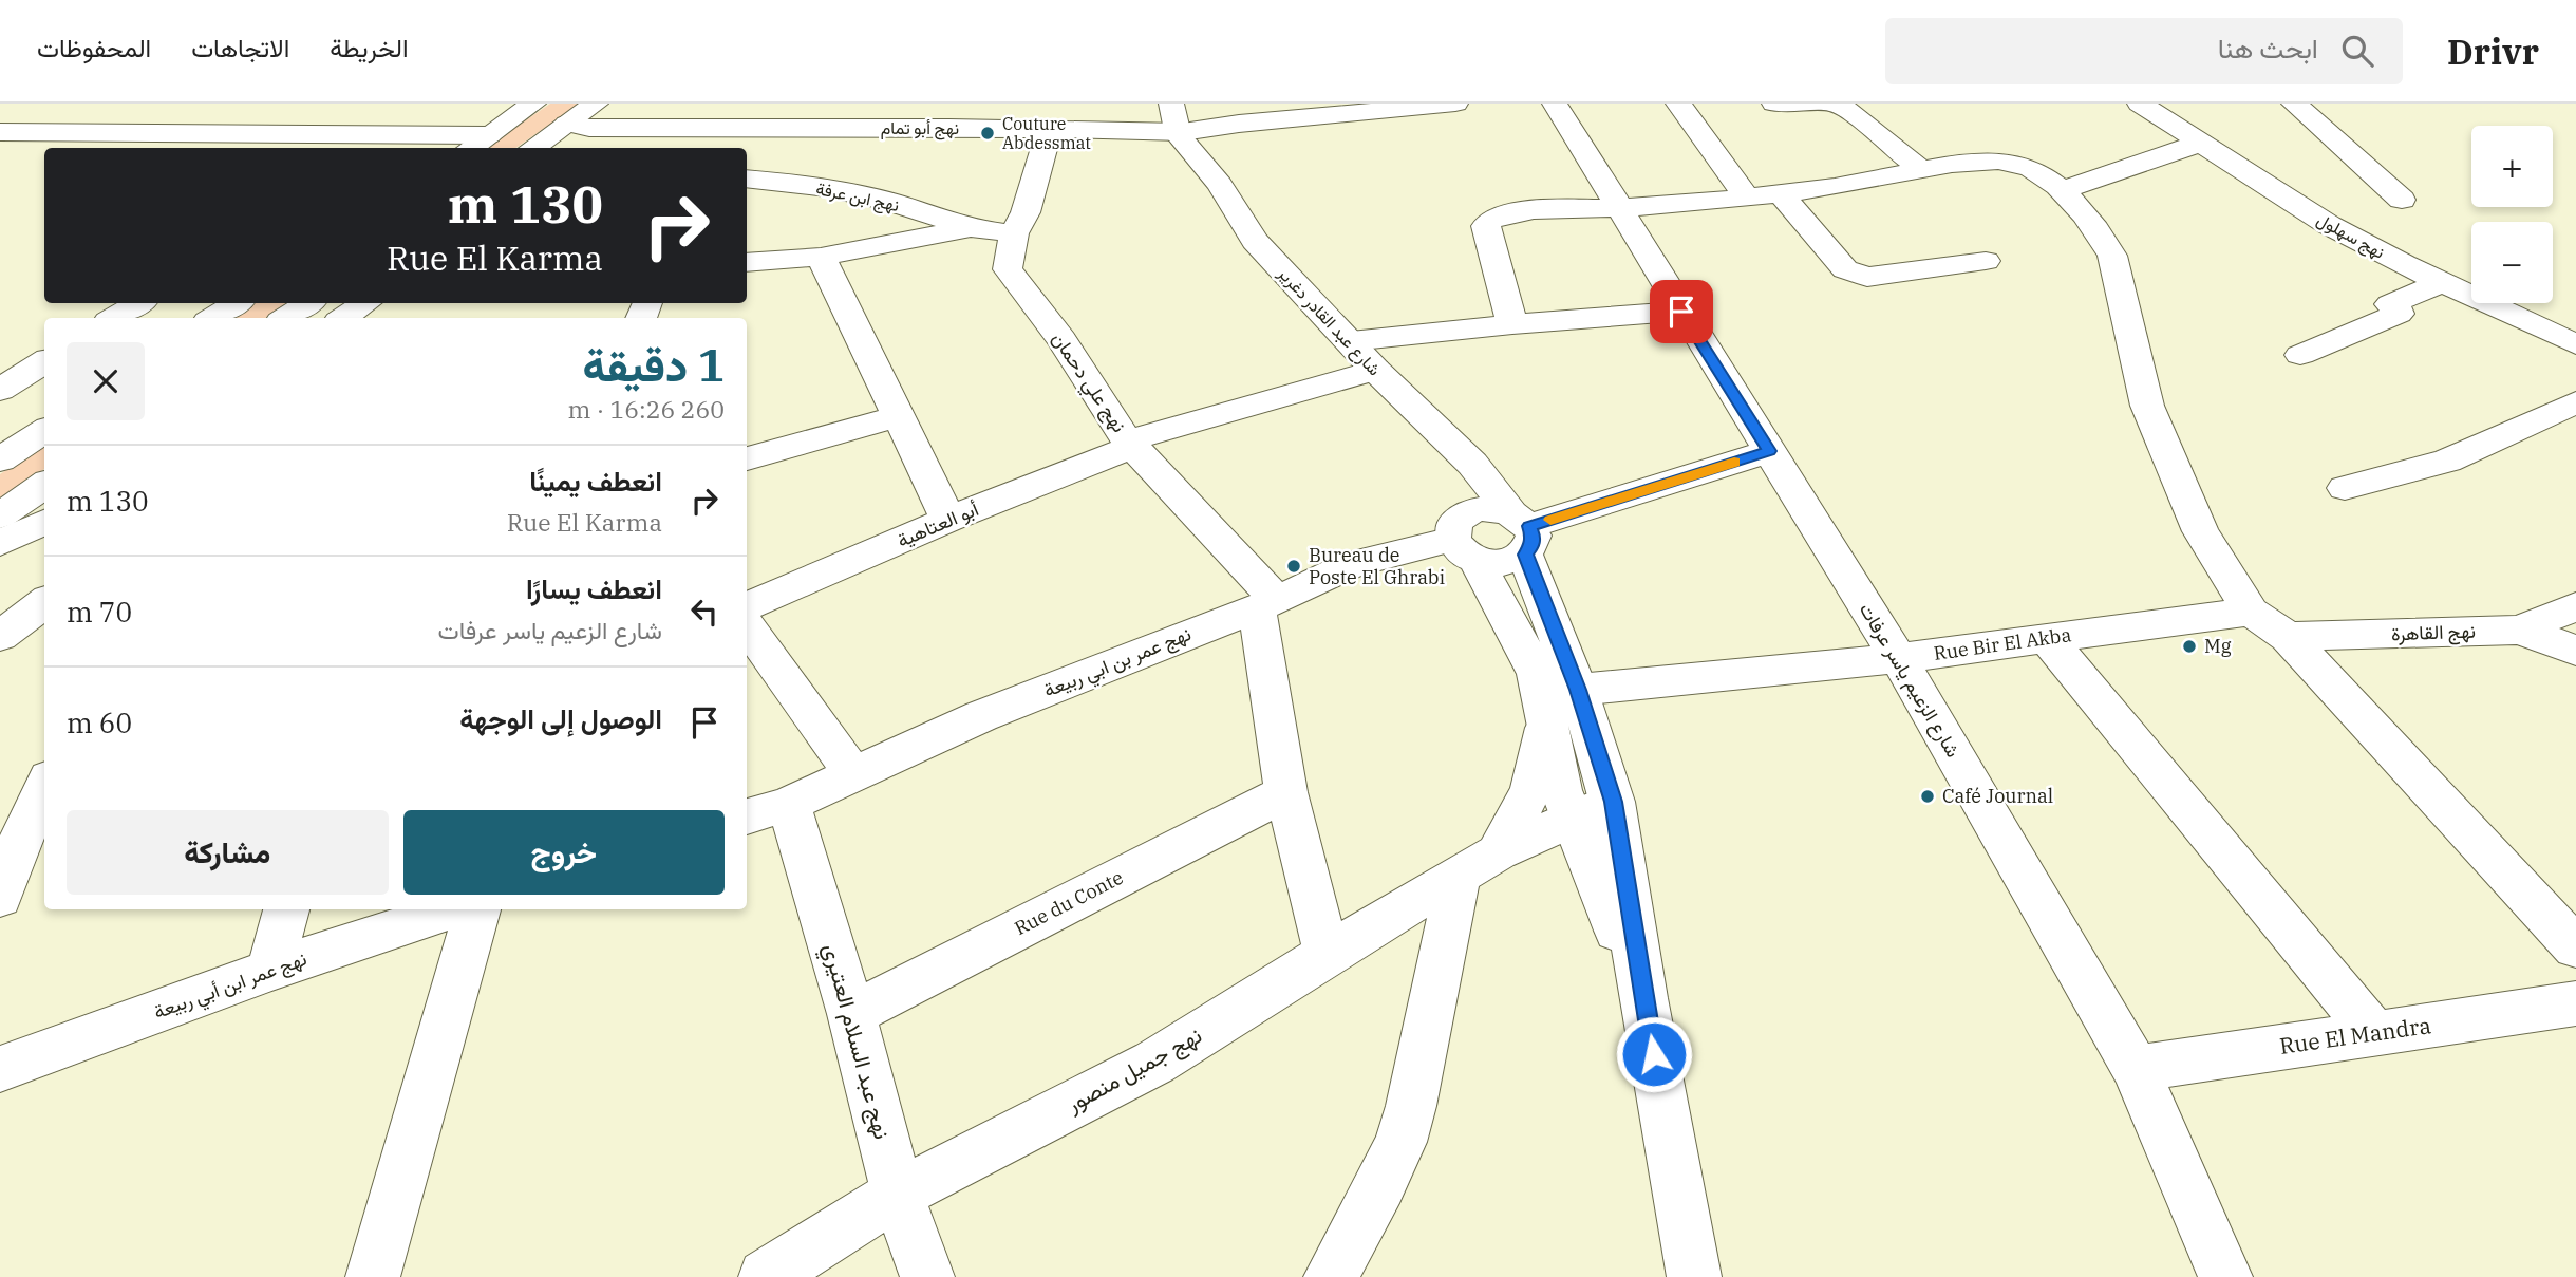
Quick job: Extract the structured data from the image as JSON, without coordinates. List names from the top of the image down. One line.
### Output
{"streets":{"main road":["نهج أبو تمام","نهج ابن عرفة","نهج سهلول","شارع عبد القادر دغرير","نهج علي دحمان","أبو العتاهية","نهج القاهرة","Rue Bir El Akba","نهج عمر بن ابي ربيعة","شارع الزعيم ياسر عرفات","Rue du Conte","نهج عمر ابن أبي ربيعة","Rue El Mandra","نهج عبد السلام العتيري","نهج جميل منصور"]},"crossings":[["نهج أبو تمام","شارع عبد القادر دغرير"],["نهج ابن عرفة","نهج علي دحمان"],["شارع عبد القادر دغرير","أبو العتاهية"],["شارع عبد القادر دغرير","Rue Bir El Akba"],["شارع عبد القادر دغرير","نهج عمر بن ابي ربيعة"],["شارع عبد القادر دغرير","نهج جميل منصور"],["نهج علي دحمان","أبو العتاهية"],["نهج علي دحمان","نهج عمر بن ابي ربيعة"],["Rue Bir El Akba","شارع الزعيم ياسر عرفات"],["نهج عمر بن ابي ربيعة","نهج عبد السلام العتيري"],["شارع الزعيم ياسر عرفات","Rue El Mandra"],["Rue du Conte","نهج عبد السلام العتيري"],["نهج عبد السلام العتيري","نهج جميل منصور"]],"places":["Couture Abdessmat","Bureau de Poste El Ghrabi","Mg","Café Journal"],"page":{"header":"Drivr","search":"ابحث هنا","nav":["الخريطة","الاتجاهات","المحفوظات"],"map_buttons":["+","−"],"turn":["130 m","Rue El Karma"],"heading":["1 دقيقة","260 m · 16:26"],"list":[{"name":"انعطف يمينًا","note":"Rue El Karma","value":"130 m"},{"name":"انعطف يسارًا","note":"شارع الزعيم ياسر عرفات","value":"70 m"},{"name":"الوصول إلى الوجهة","value":"60 m"}],"buttons":["خروج","مشاركة"]}}
